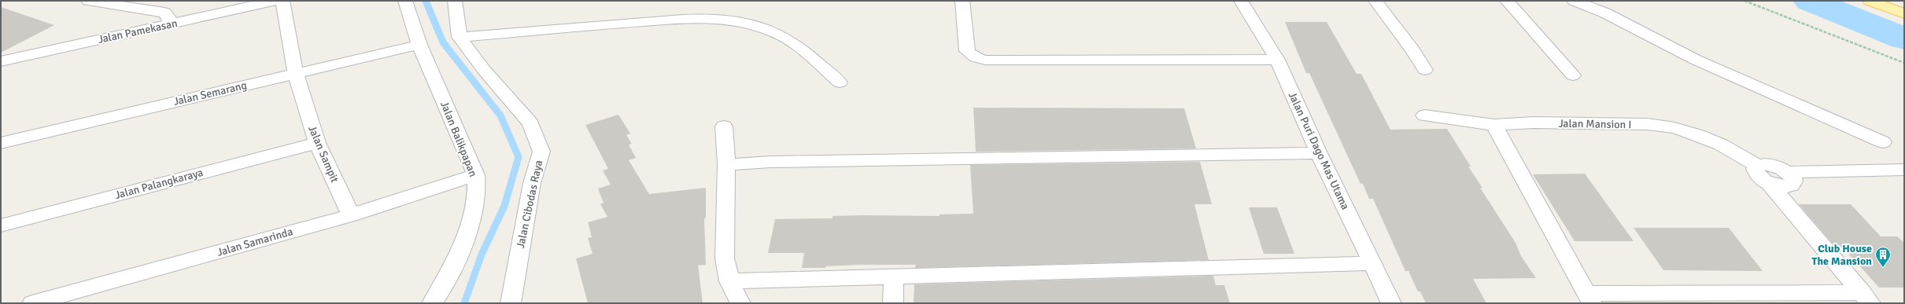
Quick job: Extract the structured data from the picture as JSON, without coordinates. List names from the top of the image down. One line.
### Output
{"streets":{"street":["Jalan Pamekasan","Jalan Semarang","Jalan Mansion I","Jalan Balikpapan","Jalan Puri Dago Mas Utama","Jalan Sampit","Jalan Palangkaraya","Jalan Cibodas Raya","Jalan Samarinda"]},"crossings":[["Jalan Semarang","Jalan Balikpapan"],["Jalan Semarang","Jalan Sampit"],["Jalan Balikpapan","Jalan Samarinda"],["Jalan Sampit","Jalan Palangkaraya"],["Jalan Sampit","Jalan Samarinda"]],"places":{"building":["Club House The Mansion"]}}
